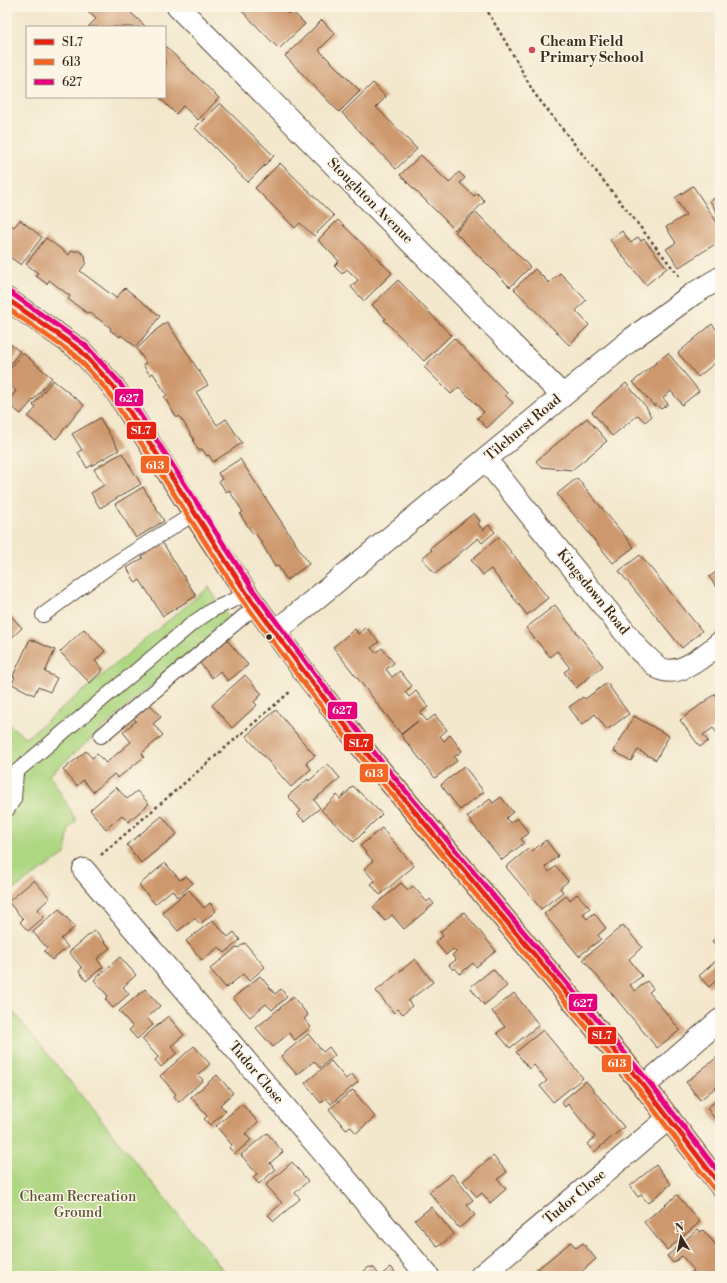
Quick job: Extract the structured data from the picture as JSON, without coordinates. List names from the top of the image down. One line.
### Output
{"streets":{"street":["Stoughton Avenue","Tilehurst Road","Kingsdown Road","Tudor Close"]},"crossings":[["Stoughton Avenue","Tilehurst Road"],["Tilehurst Road","Kingsdown Road"]],"parks":["Cheam Recreation Ground"],"places":["Cheam Field Primary School"],"lines":["transit line 627","transit line SL7","transit line 613"],"legend":["SL7","613","627"],"north":"top"}
